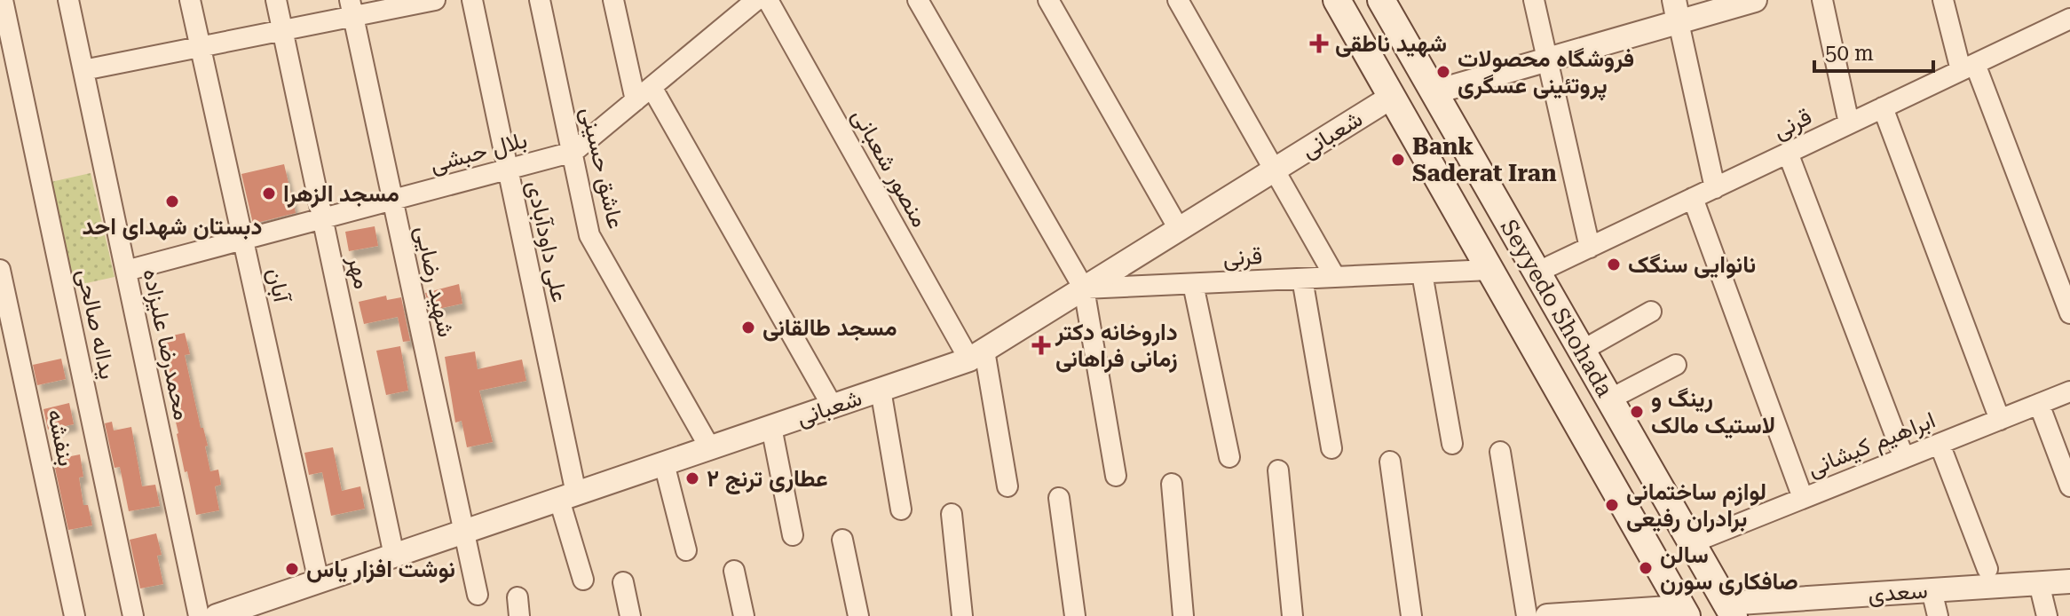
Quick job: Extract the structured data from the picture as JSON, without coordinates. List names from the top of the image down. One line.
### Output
{"streets":{"main road":["Seyyedo Shohada"],"street":["قرنی","شعبانی","بلال حبشی","عاشق حسینی","منصور شعبانی","علی داودآبادی","مهر","شهید رضایی","آبان","یداله صالحی","محمدرضا علیزاده","بنفشه","ابراهیم کیشانی","سعدی"]},"crossings":[["قرنی","شعبانی"],["قرنی","Seyyedo Shohada"],["شعبانی","عاشق حسینی"],["شعبانی","منصور شعبانی"],["شعبانی","علی داودآبادی"],["شعبانی","مهر"],["شعبانی","شهید رضایی"],["شعبانی","آبان"],["شعبانی","Seyyedo Shohada"],["بلال حبشی","عاشق حسینی"],["بلال حبشی","علی داودآبادی"],["بلال حبشی","مهر"],["بلال حبشی","شهید رضایی"],["بلال حبشی","آبان"],["بلال حبشی","محمدرضا علیزاده"],["Seyyedo Shohada","ابراهیم کیشانی"],["Seyyedo Shohada","سعدی"]],"places":{"health":["شهید ناطقی","داروخانه دکتر زمانی فراهانی"],"other":["فروشگاه محصولات پروتئینی عسگری","Bank Saderat Iran","مسجد الزهرا","دبستان شهدای احد","نانوایی سنگک","مسجد طالقانی","رینگ و لاستیک مالک","عطاری ترنج ۲","لوازم ساختمانی برادران رفیعی","سالن صافکاری سورن","نوشت افزار یاس"]},"scale_bar":"50 m"}
